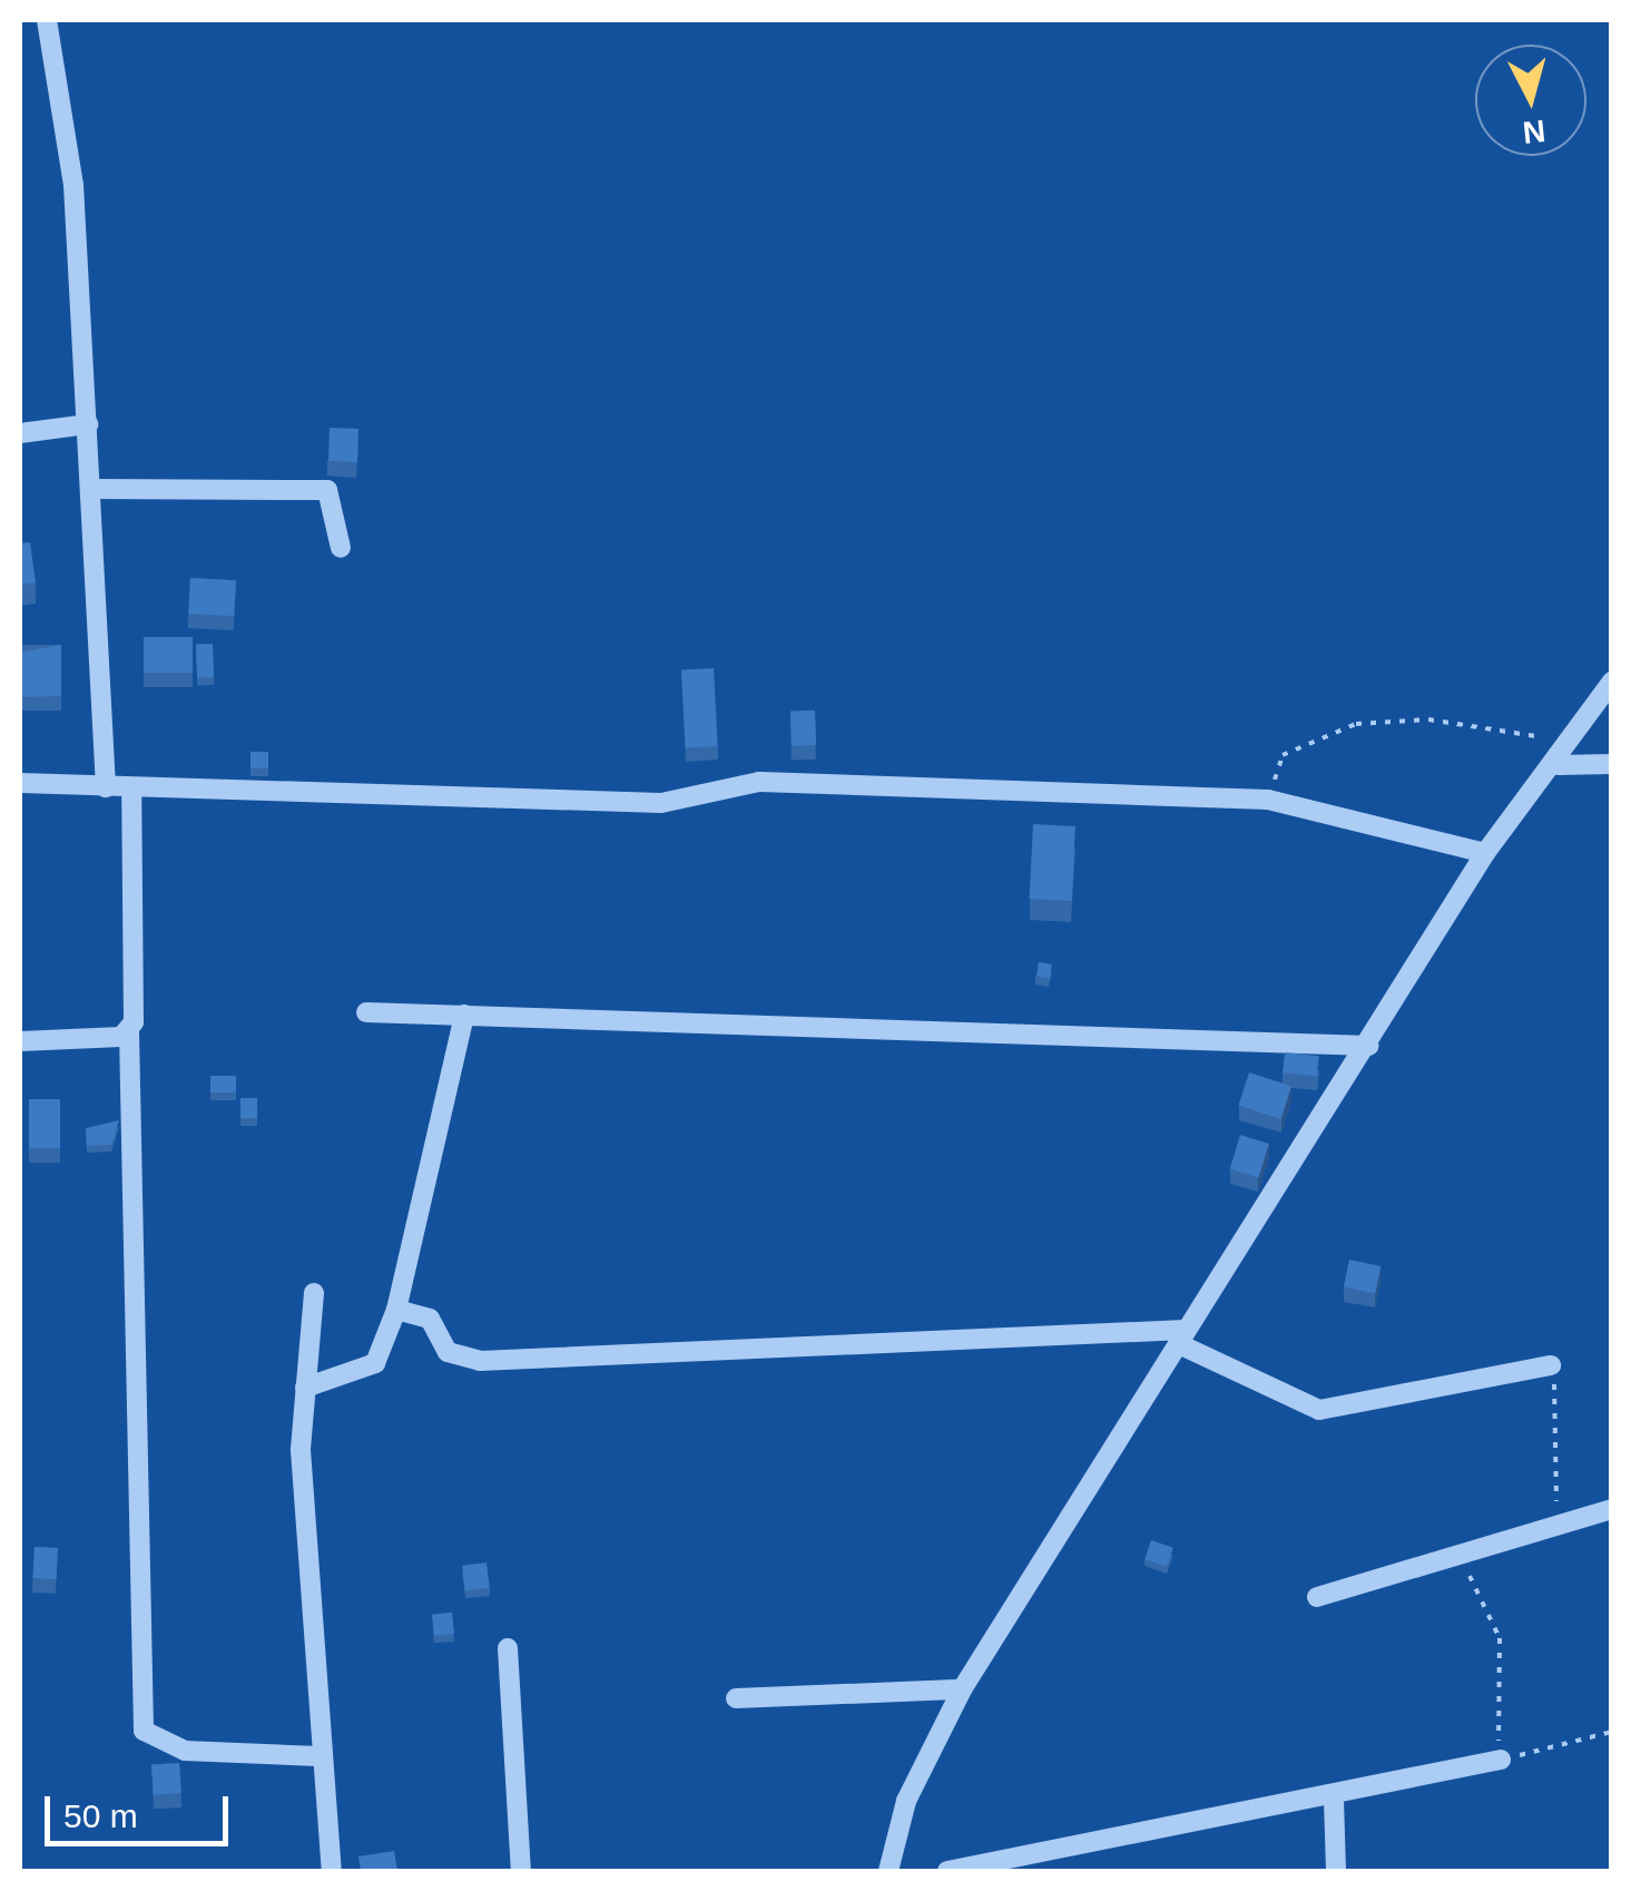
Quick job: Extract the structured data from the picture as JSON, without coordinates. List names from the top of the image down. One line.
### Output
{"scale_bar":"50 m","north":"bottom"}
